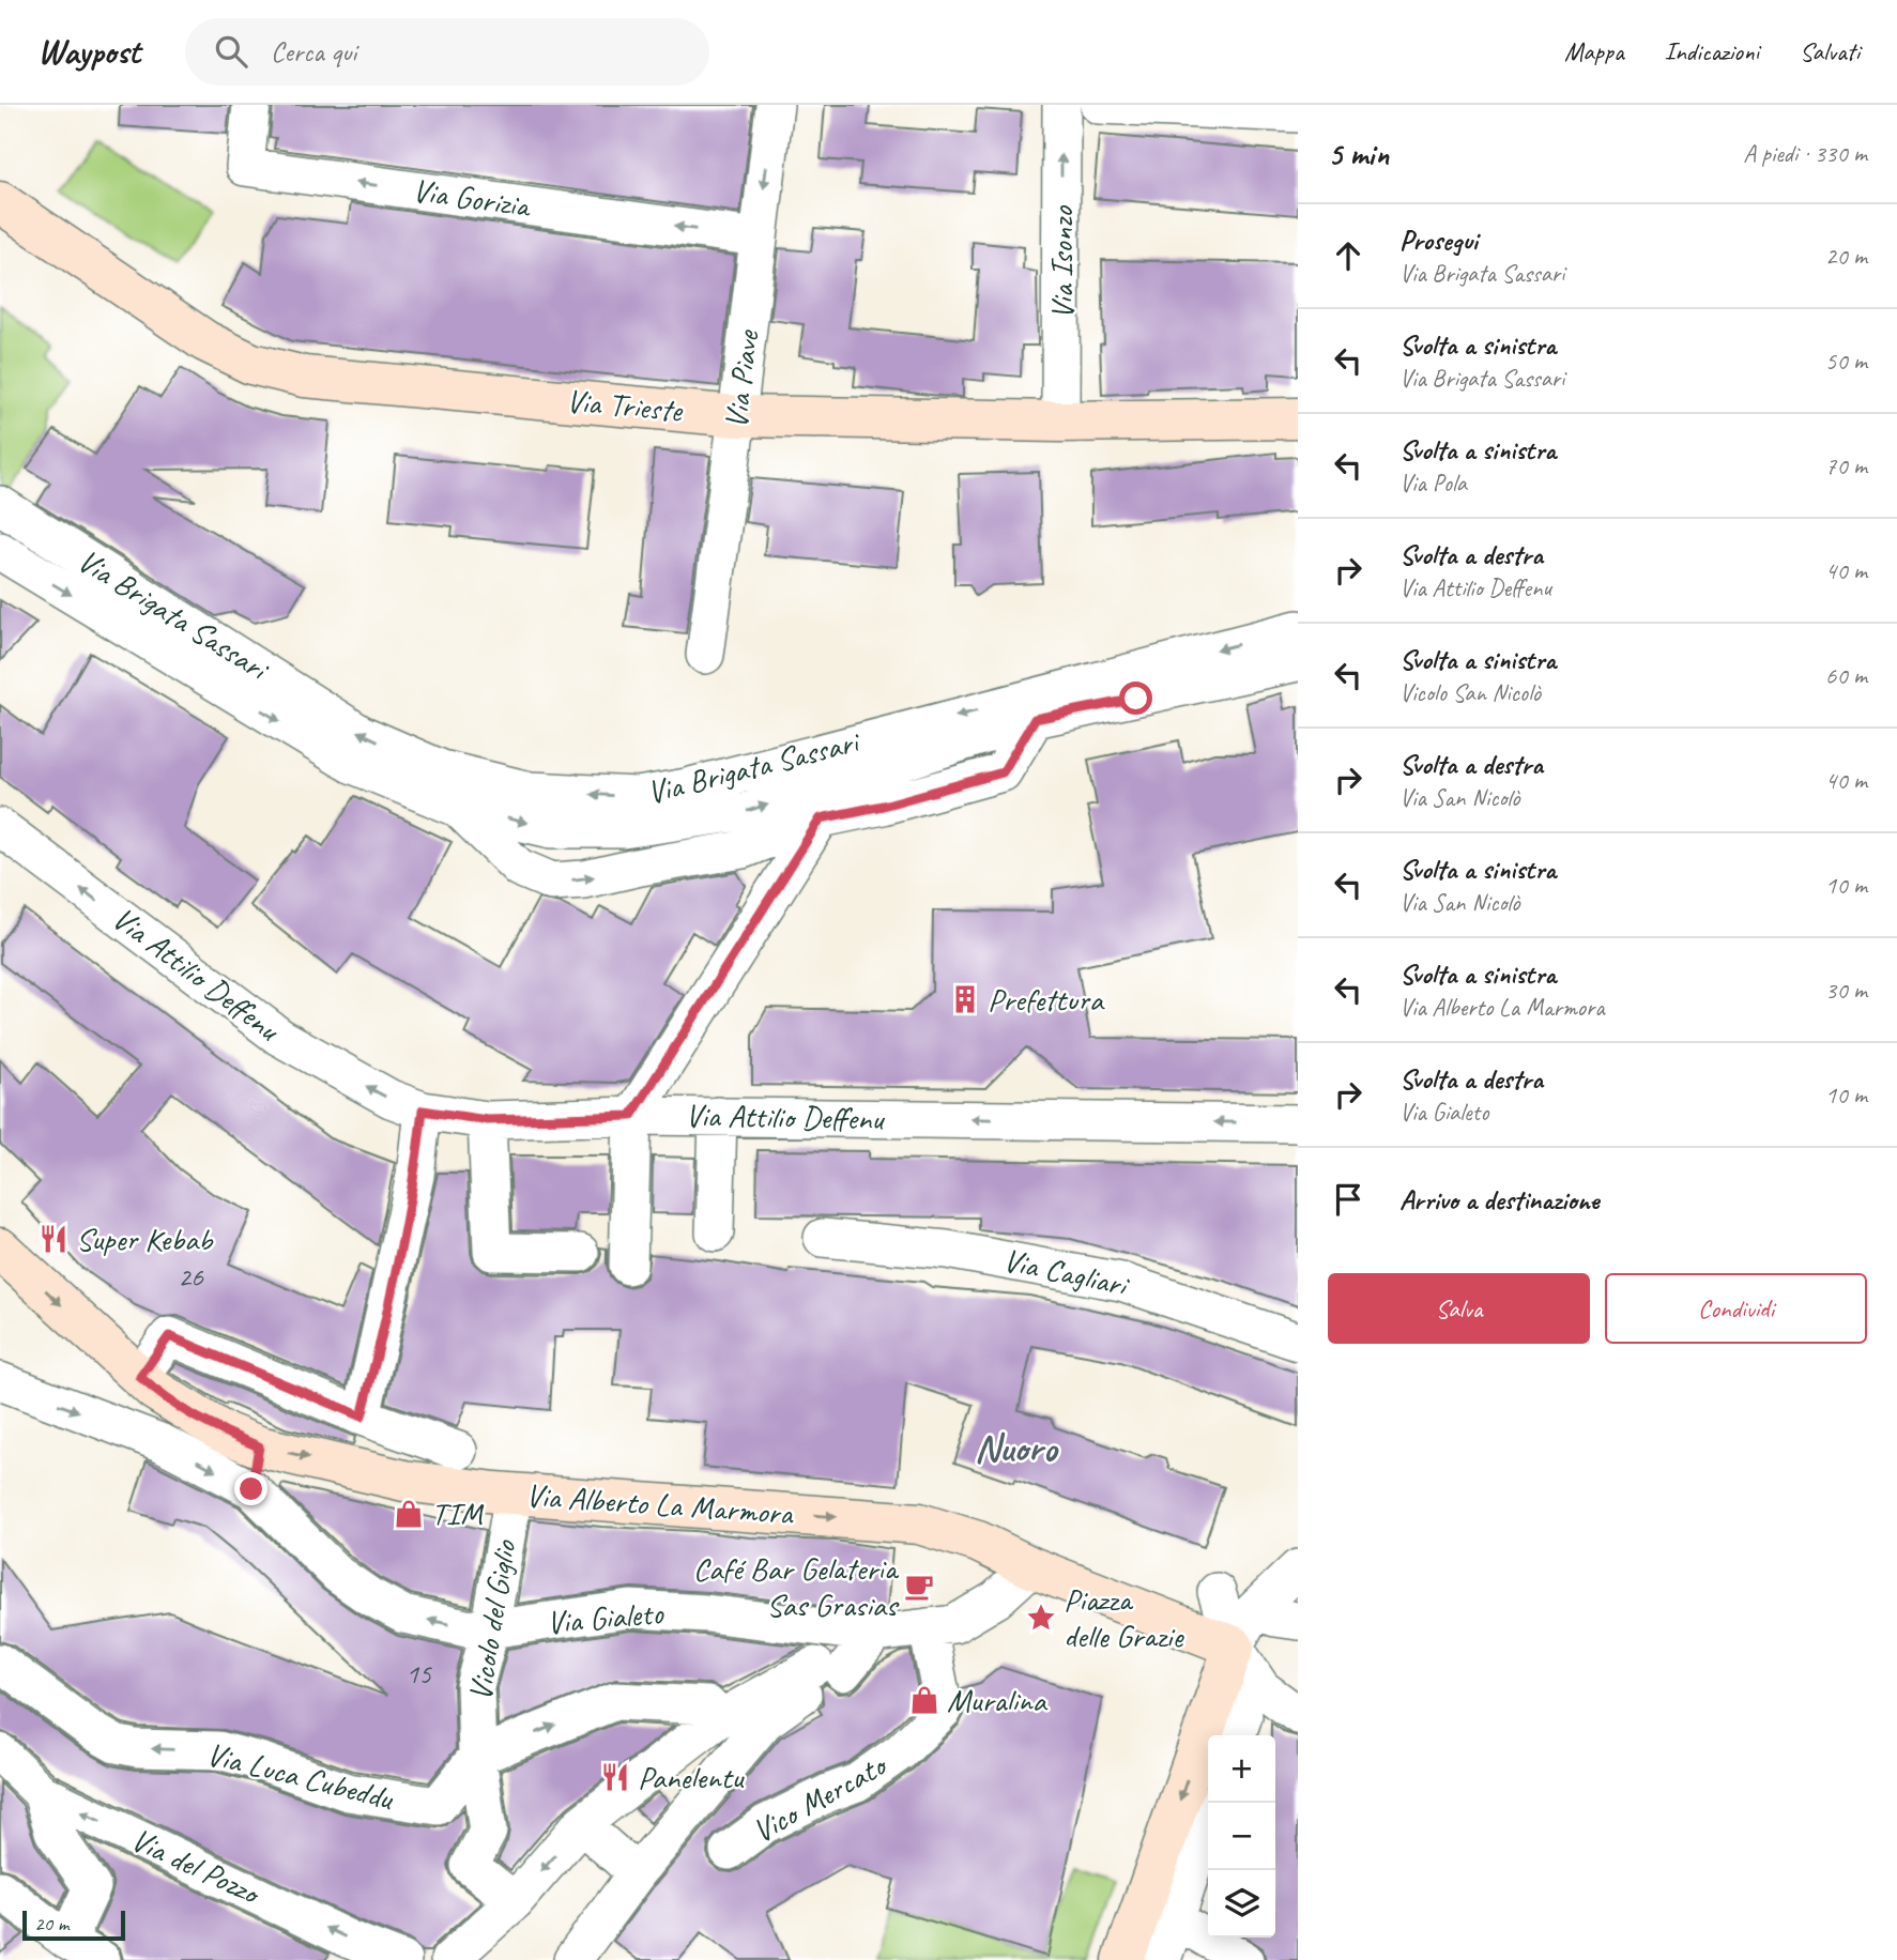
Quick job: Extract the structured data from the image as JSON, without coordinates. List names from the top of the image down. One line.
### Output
{"streets":{"street":["Via Gorizia","Via Isonzo","Via Piave","Via Trieste","Via Brigata Sassari","Via Attilio Deffenu","Via Cagliari","Via Alberto La Marmora","Via Gialeto","Vicolo del Giglio","Via Luca Cubeddu","Vico Mercato","Via del Pozzo"]},"crossings":[["Via Gorizia","Via Piave"],["Via Isonzo","Via Trieste"],["Via Piave","Via Trieste"],["Via Alberto La Marmora","Via Gialeto"],["Via Alberto La Marmora","Vicolo del Giglio"],["Via Gialeto","Vicolo del Giglio"],["Via Gialeto","Vico Mercato"],["Vicolo del Giglio","Via Luca Cubeddu"]],"one_way":["Via Gorizia","Via Isonzo","Via Attilio Deffenu","Via Alberto La Marmora"],"districts":["Nuoro"],"places":{"building":["Prefettura"],"restaurant":["Super Kebab","Panelentu"],"shop":["TIM","Muralina"],"cafe":["Café Bar Gelateria Sas Grasias"],"place":["Piazza delle Grazie"]},"house_numbers":["26","15"],"scale_bar":"20 m","page":{"header":"Waypost","search":"Cerca qui","nav":["Mappa","Indicazioni","Salvati"],"heading":["5 min","A piedi · 330 m"],"list":[["Prosegui","Via Brigata Sassari","20 m"],["Svolta a sinistra","Via Brigata Sassari","50 m"],["Svolta a sinistra","Via Pola","70 m"],["Svolta a destra","Via Attilio Deffenu","40 m"],["Svolta a sinistra","Vicolo San Nicolò","60 m"],["Svolta a destra","Via San Nicolò","40 m"],["Svolta a sinistra","Via San Nicolò","10 m"],["Svolta a sinistra","Via Alberto La Marmora","30 m"],["Svolta a destra","Via Gialeto","10 m"],"Arrivo a destinazione"],"buttons":["Salva","Condividi"],"map_buttons":["+","−"],"scale":"20 m"}}
